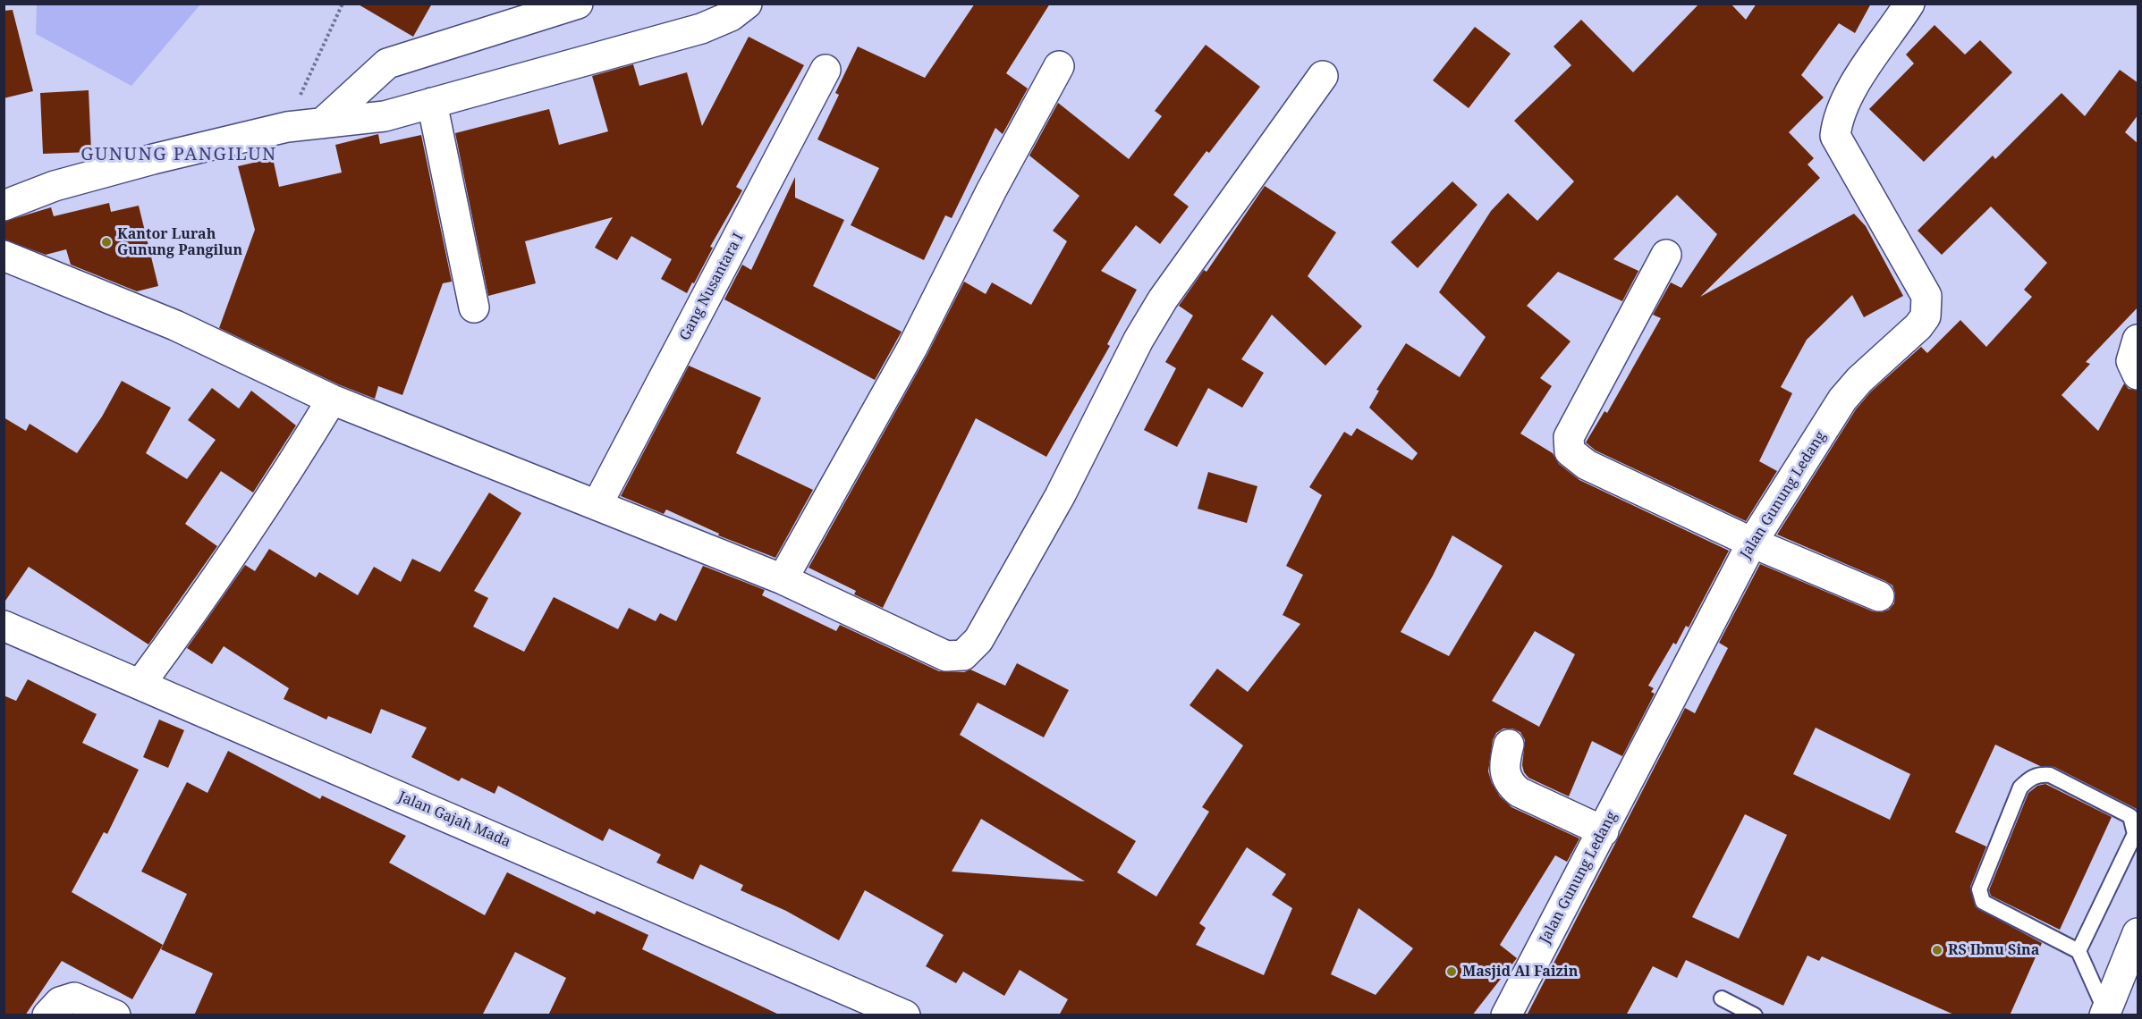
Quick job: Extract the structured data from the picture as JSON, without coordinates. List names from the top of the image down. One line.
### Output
{"streets":{"street":["Gang Nusantara I","Jalan Gunung Ledang","Jalan Gajah Mada"]},"districts":["GUNUNG PANGILUN"],"places":["Kantor Lurah Gunung Pangilun","RS Ibnu Sina","Masjid Al Faizin"]}
